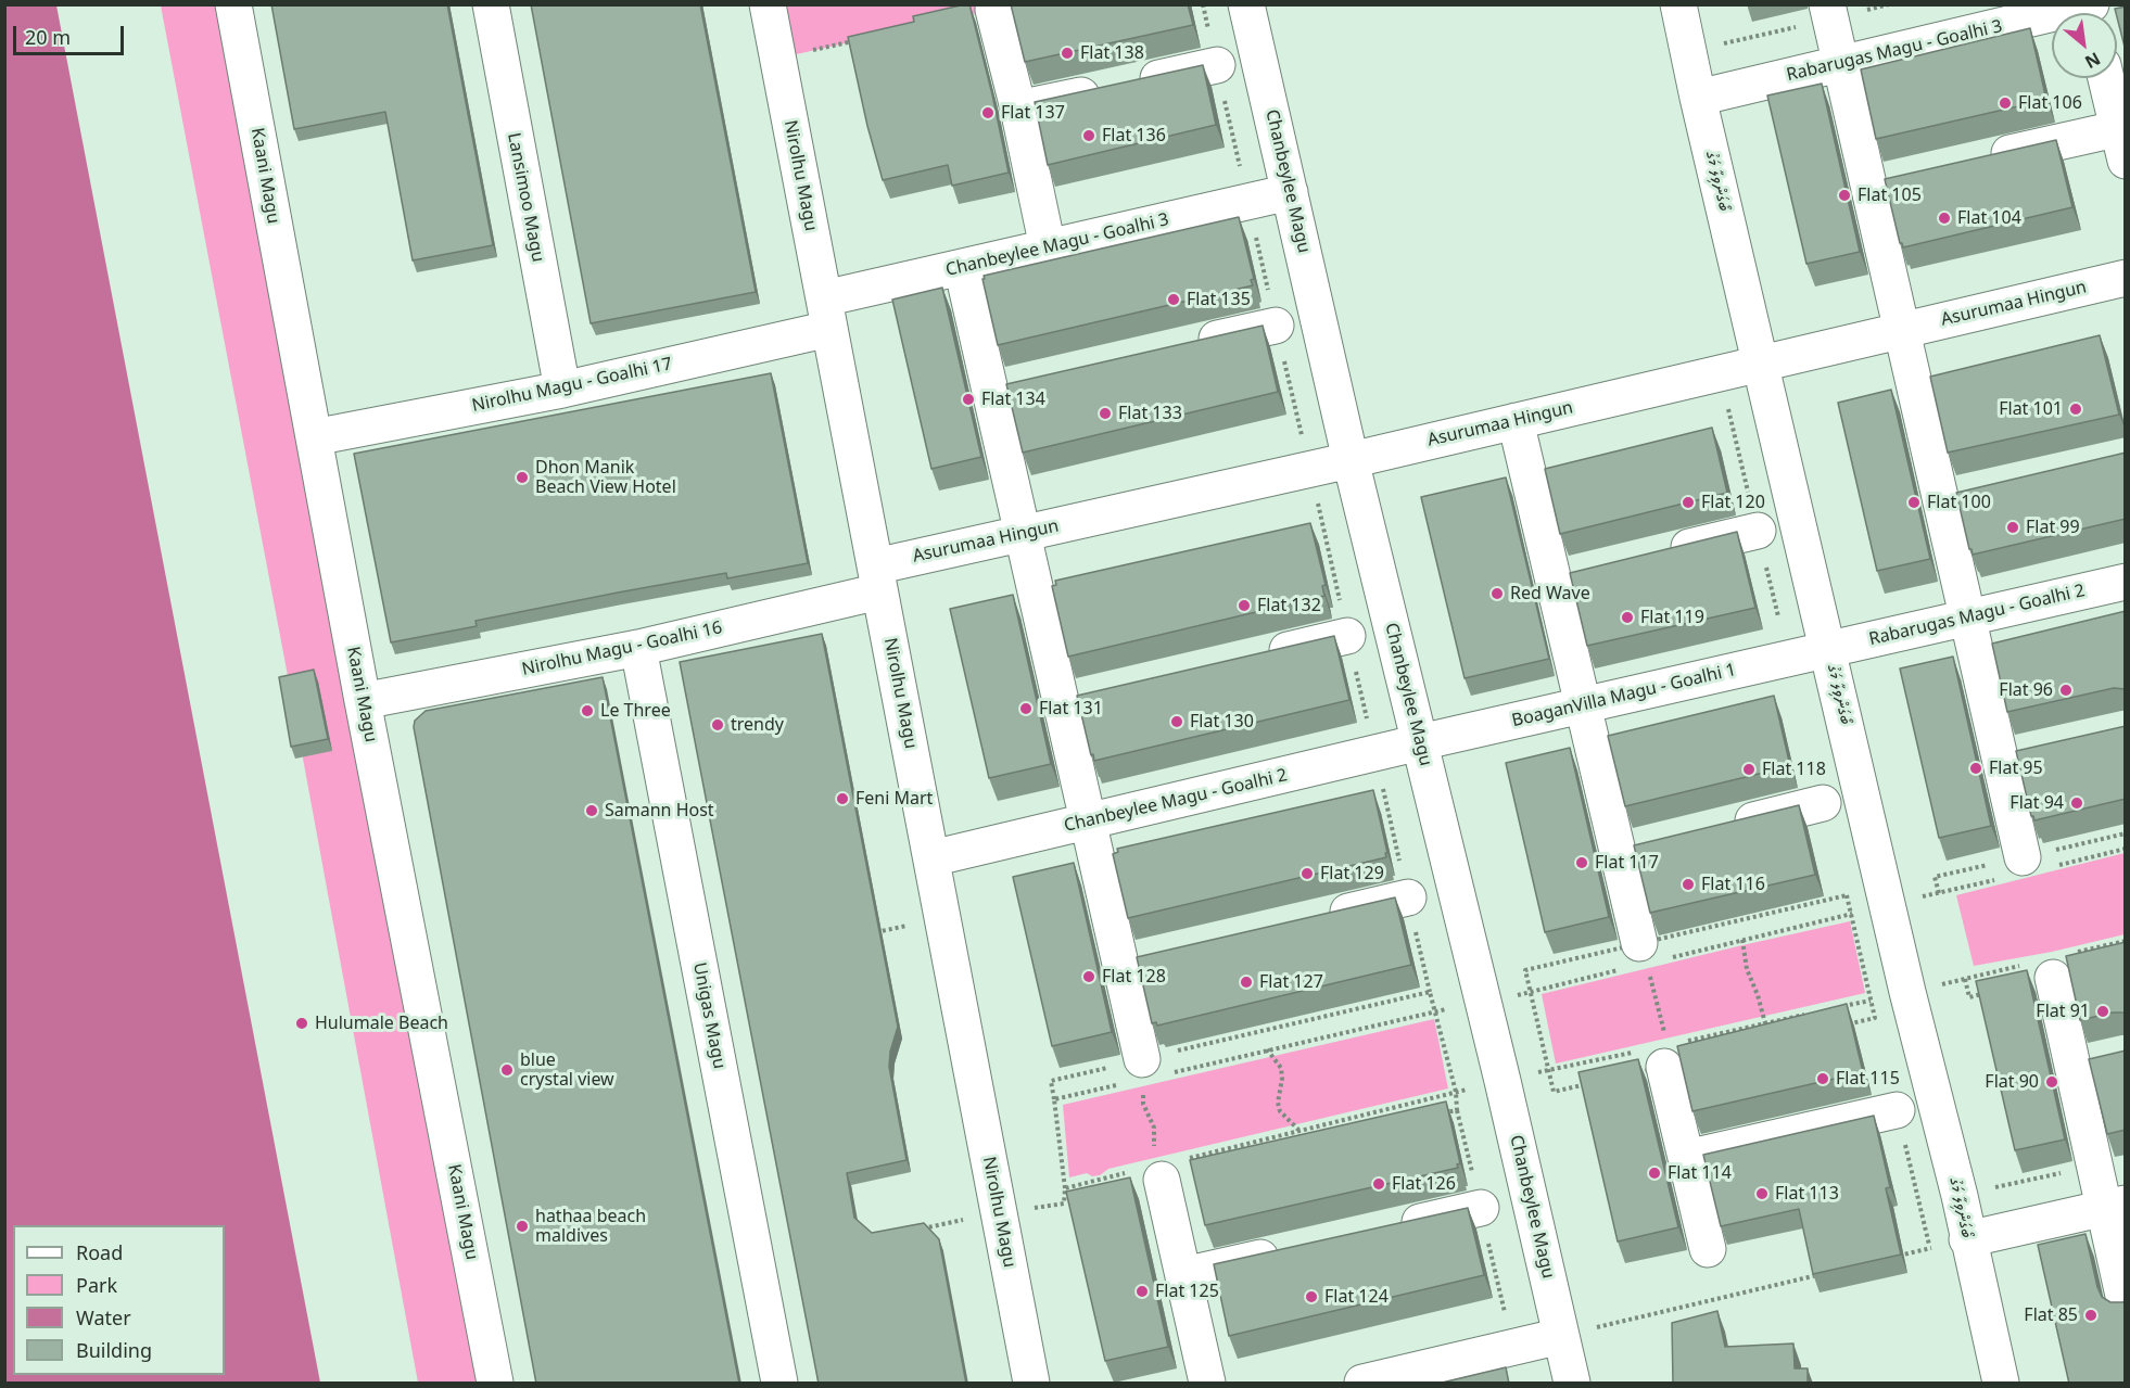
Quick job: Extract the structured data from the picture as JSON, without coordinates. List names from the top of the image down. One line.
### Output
{"streets":{"street":["Rabarugas Magu - Goalhi 3","Kaani Magu","Nirolhu Magu","Chanbeylee Magu","ބޯގަންވިލާ މަގު","Lansimoo Magu","Chanbeylee Magu - Goalhi 3","Asurumaa Hingun","Nirolhu Magu - Goalhi 17","Rabarugas Magu - Goalhi 2","Nirolhu Magu - Goalhi 16","BoaganVilla Magu - Goalhi 1","Chanbeylee Magu - Goalhi 2","Unigas Magu"]},"crossings":[["Rabarugas Magu - Goalhi 3","ބޯގަންވިލާ މަގު"],["Kaani Magu","Nirolhu Magu - Goalhi 17"],["Kaani Magu","Nirolhu Magu - Goalhi 16"],["Nirolhu Magu","Chanbeylee Magu - Goalhi 3"],["Nirolhu Magu","Asurumaa Hingun"],["Nirolhu Magu","Nirolhu Magu - Goalhi 17"],["Nirolhu Magu","Nirolhu Magu - Goalhi 16"],["Nirolhu Magu","Chanbeylee Magu - Goalhi 2"],["Chanbeylee Magu","Chanbeylee Magu - Goalhi 3"],["Chanbeylee Magu","Asurumaa Hingun"],["Chanbeylee Magu","BoaganVilla Magu - Goalhi 1"],["Chanbeylee Magu","Chanbeylee Magu - Goalhi 2"],["ބޯގަންވިލާ މަގު","Asurumaa Hingun"],["ބޯގަންވިލާ މަގު","Rabarugas Magu - Goalhi 2"],["ބޯގަންވިލާ މަގު","BoaganVilla Magu - Goalhi 1"],["Lansimoo Magu","Nirolhu Magu - Goalhi 17"],["Chanbeylee Magu - Goalhi 3","Nirolhu Magu - Goalhi 17"],["Asurumaa Hingun","Nirolhu Magu - Goalhi 16"],["Rabarugas Magu - Goalhi 2","BoaganVilla Magu - Goalhi 1"],["Nirolhu Magu - Goalhi 16","Unigas Magu"],["BoaganVilla Magu - Goalhi 1","Chanbeylee Magu - Goalhi 2"]],"places":["Flat 138","Flat 106","Flat 137","Flat 136","Flat 105","Flat 104","Flat 135","Flat 134","Flat 101","Flat 133","Dhon Manik Beach View Hotel","Flat 120","Flat 100","Flat 99","Red Wave","Flat 132","Flat 119","Flat 96","Flat 131","Le Three","Flat 130","trendy","Flat 95","Flat 118","Feni Mart","Flat 94","Samann Host","Flat 117","Flat 129","Flat 116","Flat 128","Flat 127","Flat 91","Hulumale Beach","blue crystal view","Flat 115","Flat 90","Flat 114","Flat 126","Flat 113","hathaa beach maldives","Flat 125","Flat 124","Flat 85"],"legend":["Road","Park","Water","Building"],"scale_bar":"20 m","north":"bottom right"}
